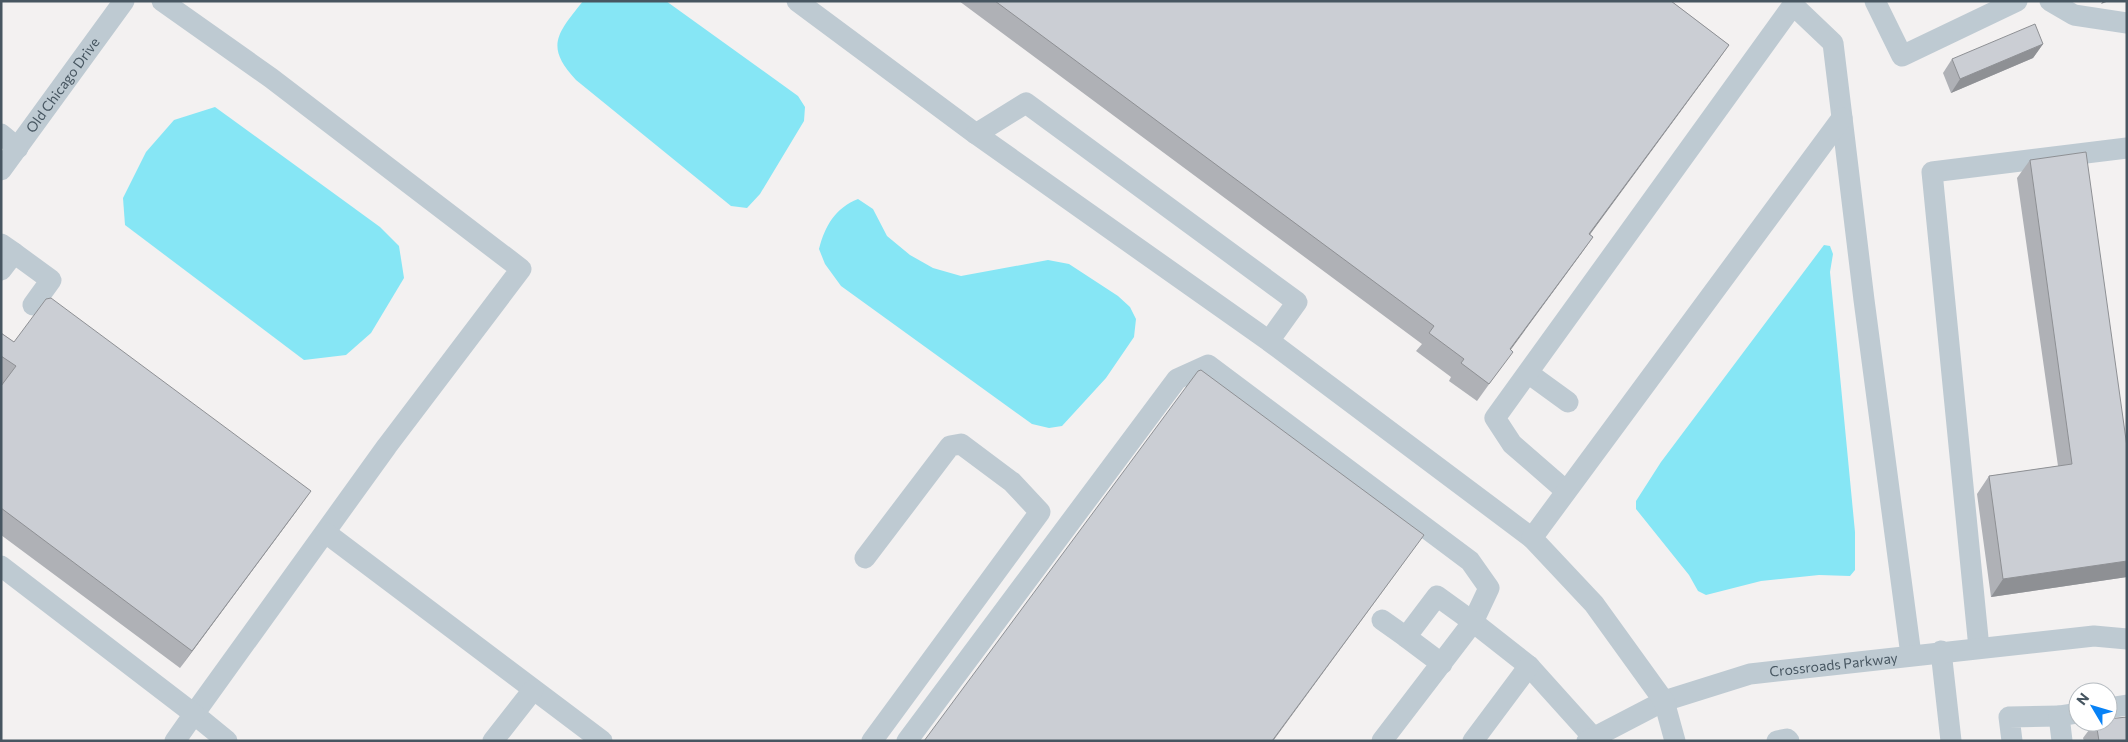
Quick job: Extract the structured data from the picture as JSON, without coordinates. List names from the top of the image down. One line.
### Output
{"streets":{"street":["Old Chicago Drive","Crossroads Parkway"]},"north":"top left"}
